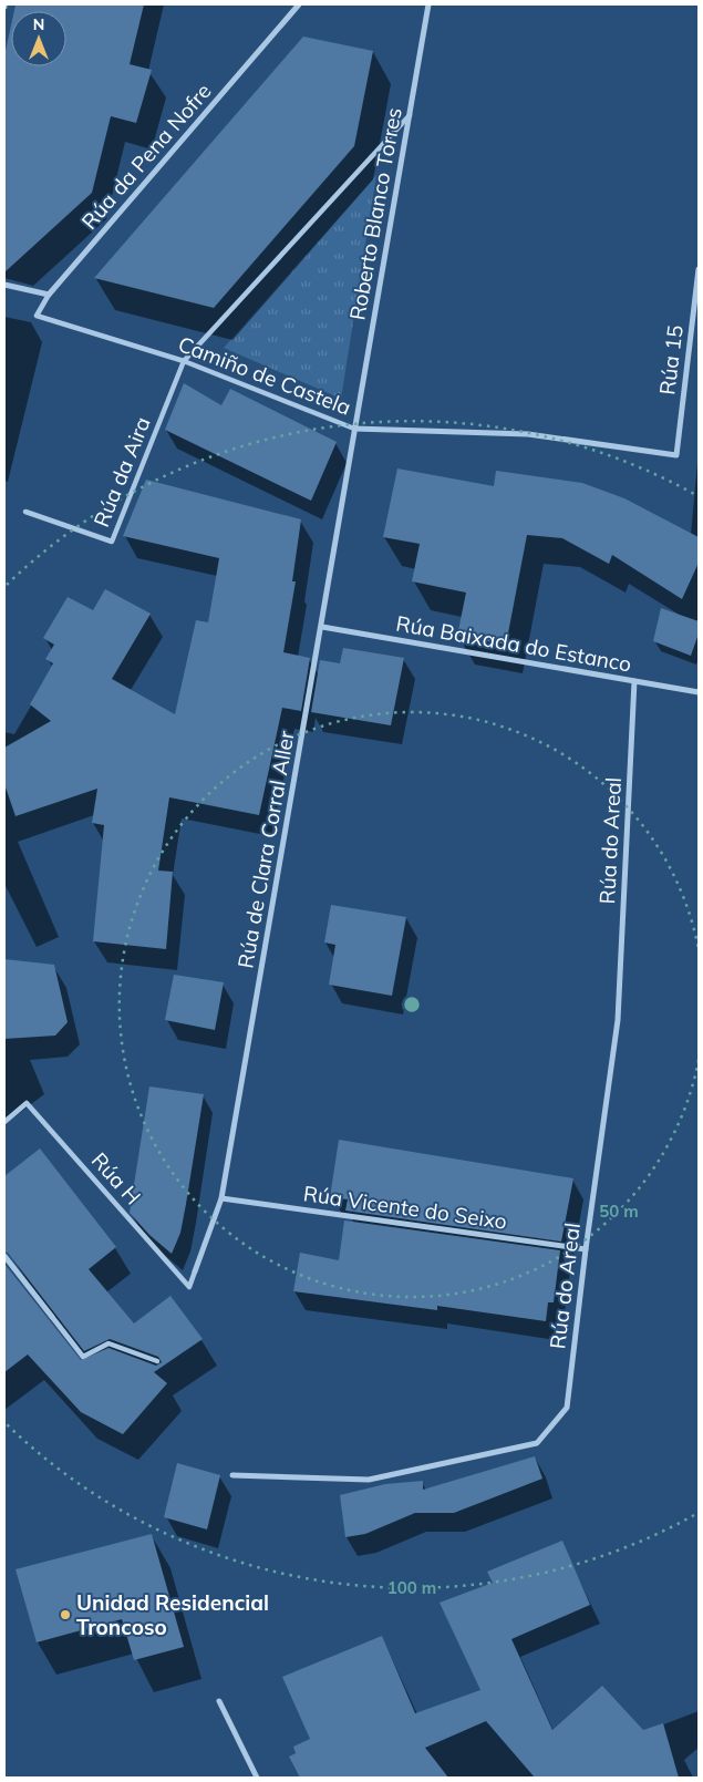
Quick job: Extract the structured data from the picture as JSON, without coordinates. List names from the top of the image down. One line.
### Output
{"streets":{"street":["Rúa da Pena Nofre","Roberto Blanco Torres","Rúa 15","Camiño de Castela","Rúa da Aira","Rúa Baixada do Estanco","Rúa do Areal","Rúa de Clara Corral Aller","Rúa H","Rúa Vicente do Seixo"]},"crossings":[["Rúa da Pena Nofre","Camiño de Castela"],["Roberto Blanco Torres","Camiño de Castela"],["Roberto Blanco Torres","Rúa de Clara Corral Aller"],["Rúa 15","Camiño de Castela"],["Camiño de Castela","Rúa da Aira"],["Camiño de Castela","Rúa de Clara Corral Aller"],["Rúa Baixada do Estanco","Rúa do Areal"],["Rúa Baixada do Estanco","Rúa de Clara Corral Aller"],["Rúa do Areal","Rúa Vicente do Seixo"],["Rúa de Clara Corral Aller","Rúa H"],["Rúa de Clara Corral Aller","Rúa Vicente do Seixo"]],"places":["Unidad Residencial Troncoso"],"north":"top","rings":["50 m","100 m"]}
